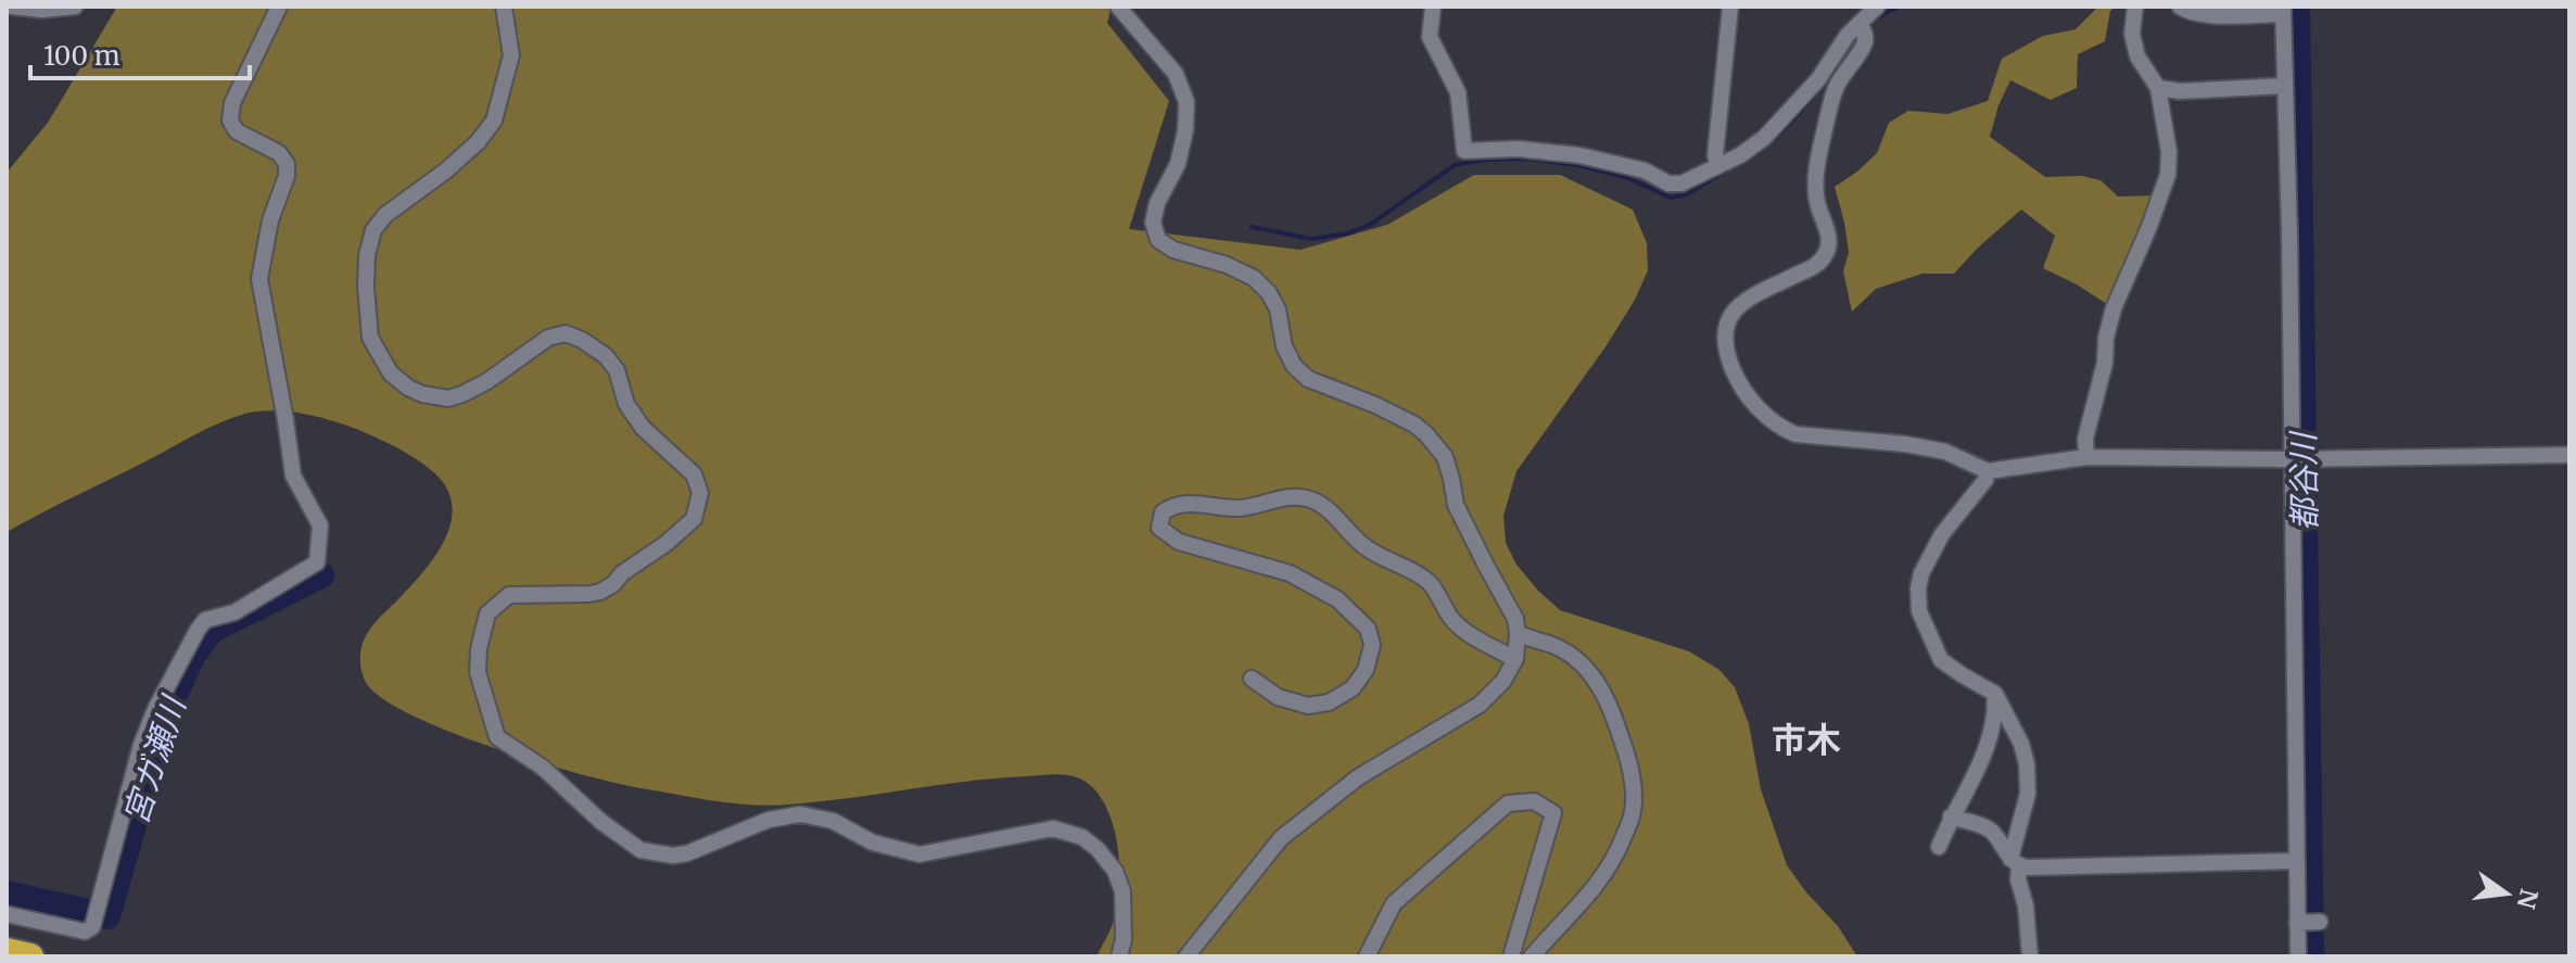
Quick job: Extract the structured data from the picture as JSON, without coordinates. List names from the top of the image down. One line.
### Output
{"districts":["市木"],"water":["都谷川","宮ガ瀬川"],"scale_bar":"100 m","north":"right"}
